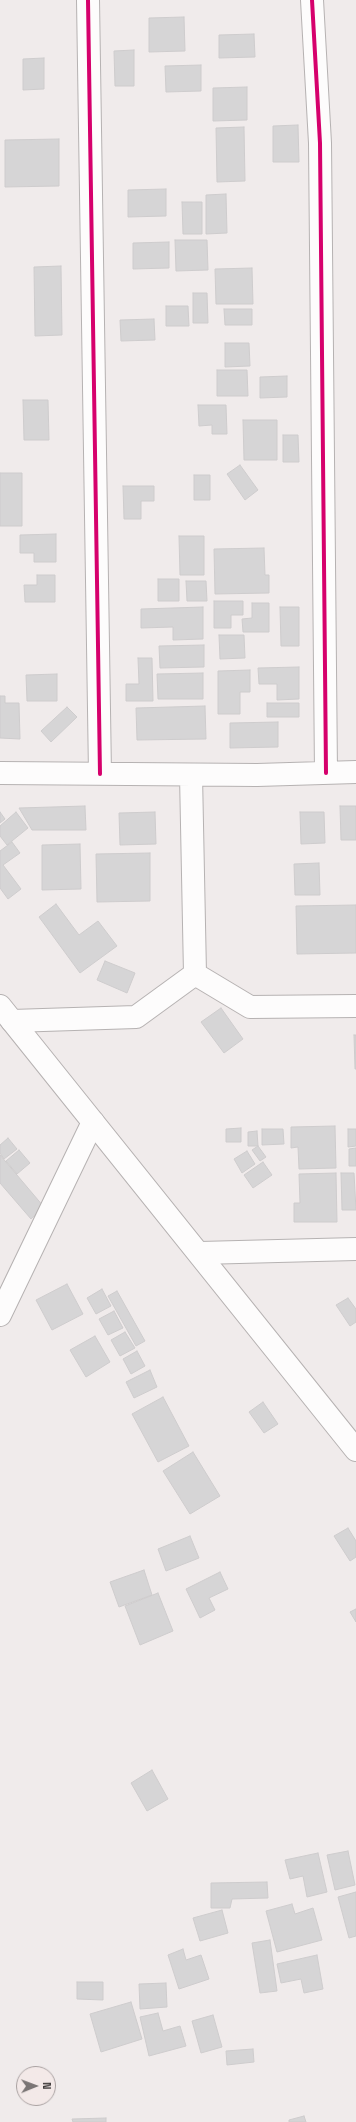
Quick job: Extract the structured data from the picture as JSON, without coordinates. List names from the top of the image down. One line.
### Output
{"north":"right"}
